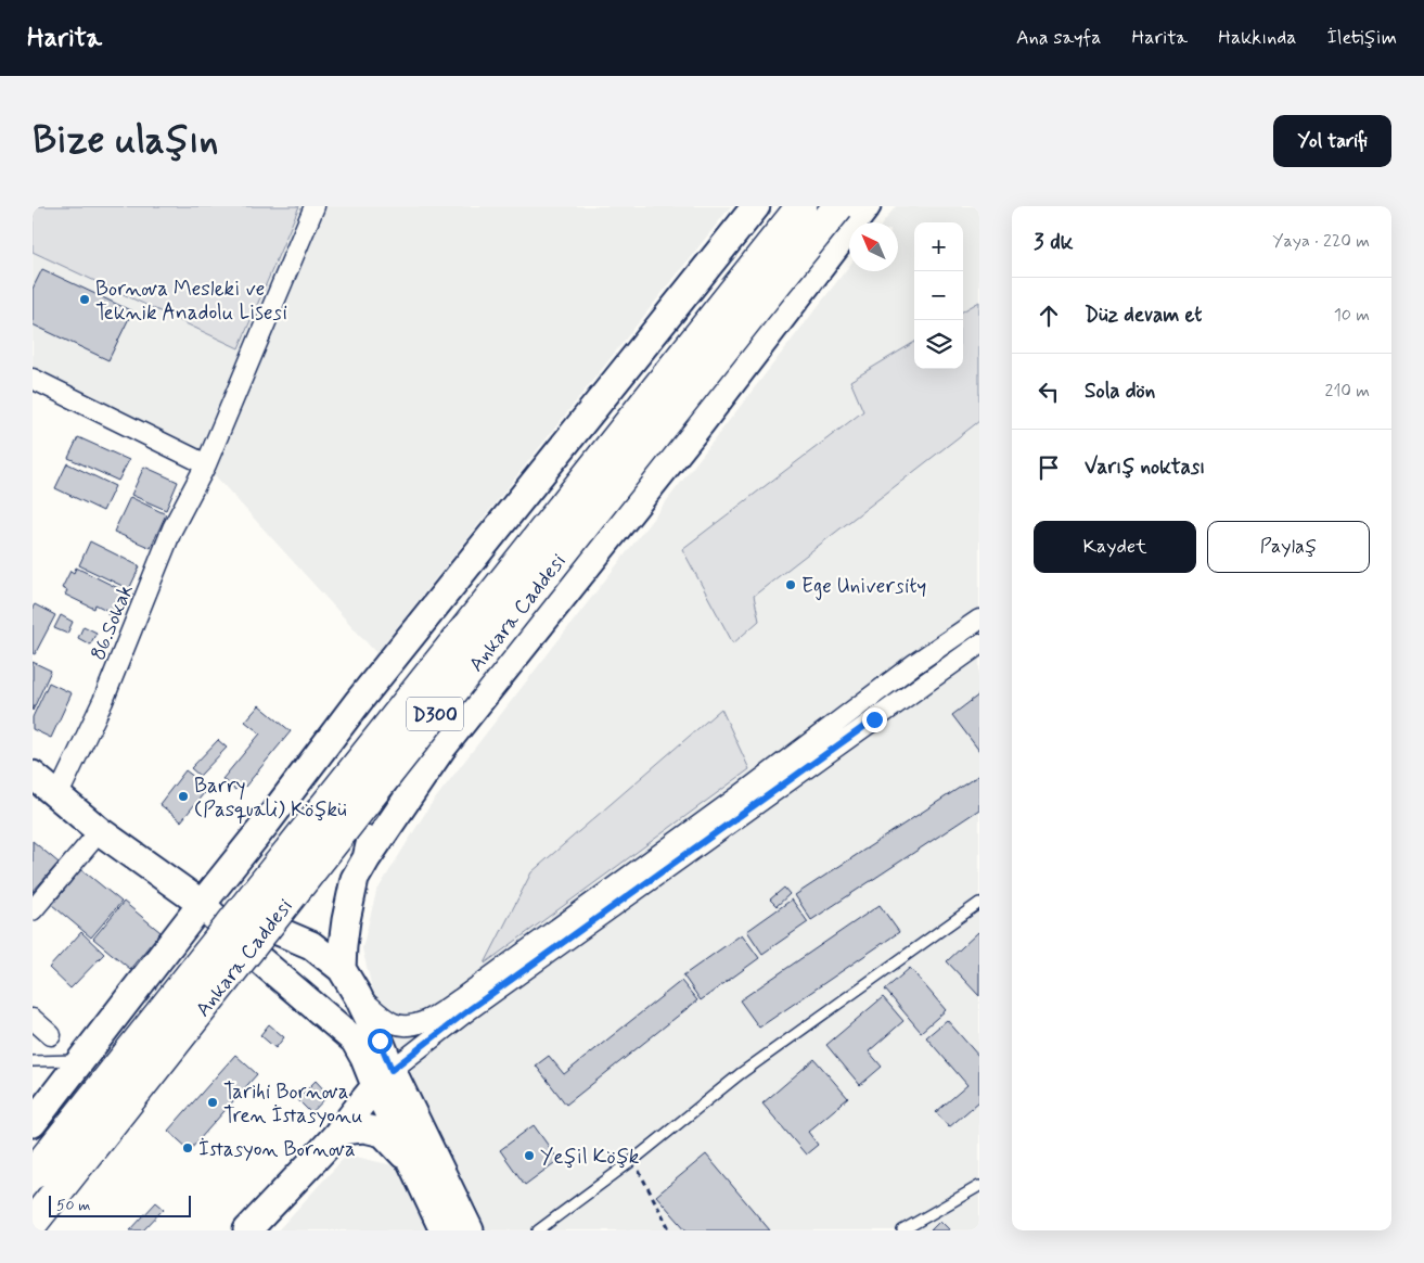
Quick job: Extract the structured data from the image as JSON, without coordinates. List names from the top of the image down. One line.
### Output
{"streets":{"highway":["Ankara Caddesi","D300"],"street":["86.Sokak"]},"places":["Bornova Mesleki ve Teknik Anadolu Lisesi","Ege University","Barry (Pasquali) Köşkü","Tarihi Bornova Tren İstasyonu","İstasyon Bornova","Yeşil Köşk"],"scale_bar":"50 m","north":"top left","page":{"header":"Harita","nav":["Ana sayfa","Harita","Hakkında","İletişim"],"buttons":["Yol tarifi",["Kaydet","Paylaş"]],"title":"Bize ulaşın","heading":["3 dk","Yaya · 220 m"],"map_buttons":["+","−"],"list":[["Düz devam et","10 m"],["Sola dön","210 m"],"Varış noktası"],"scale":"50 m"}}
